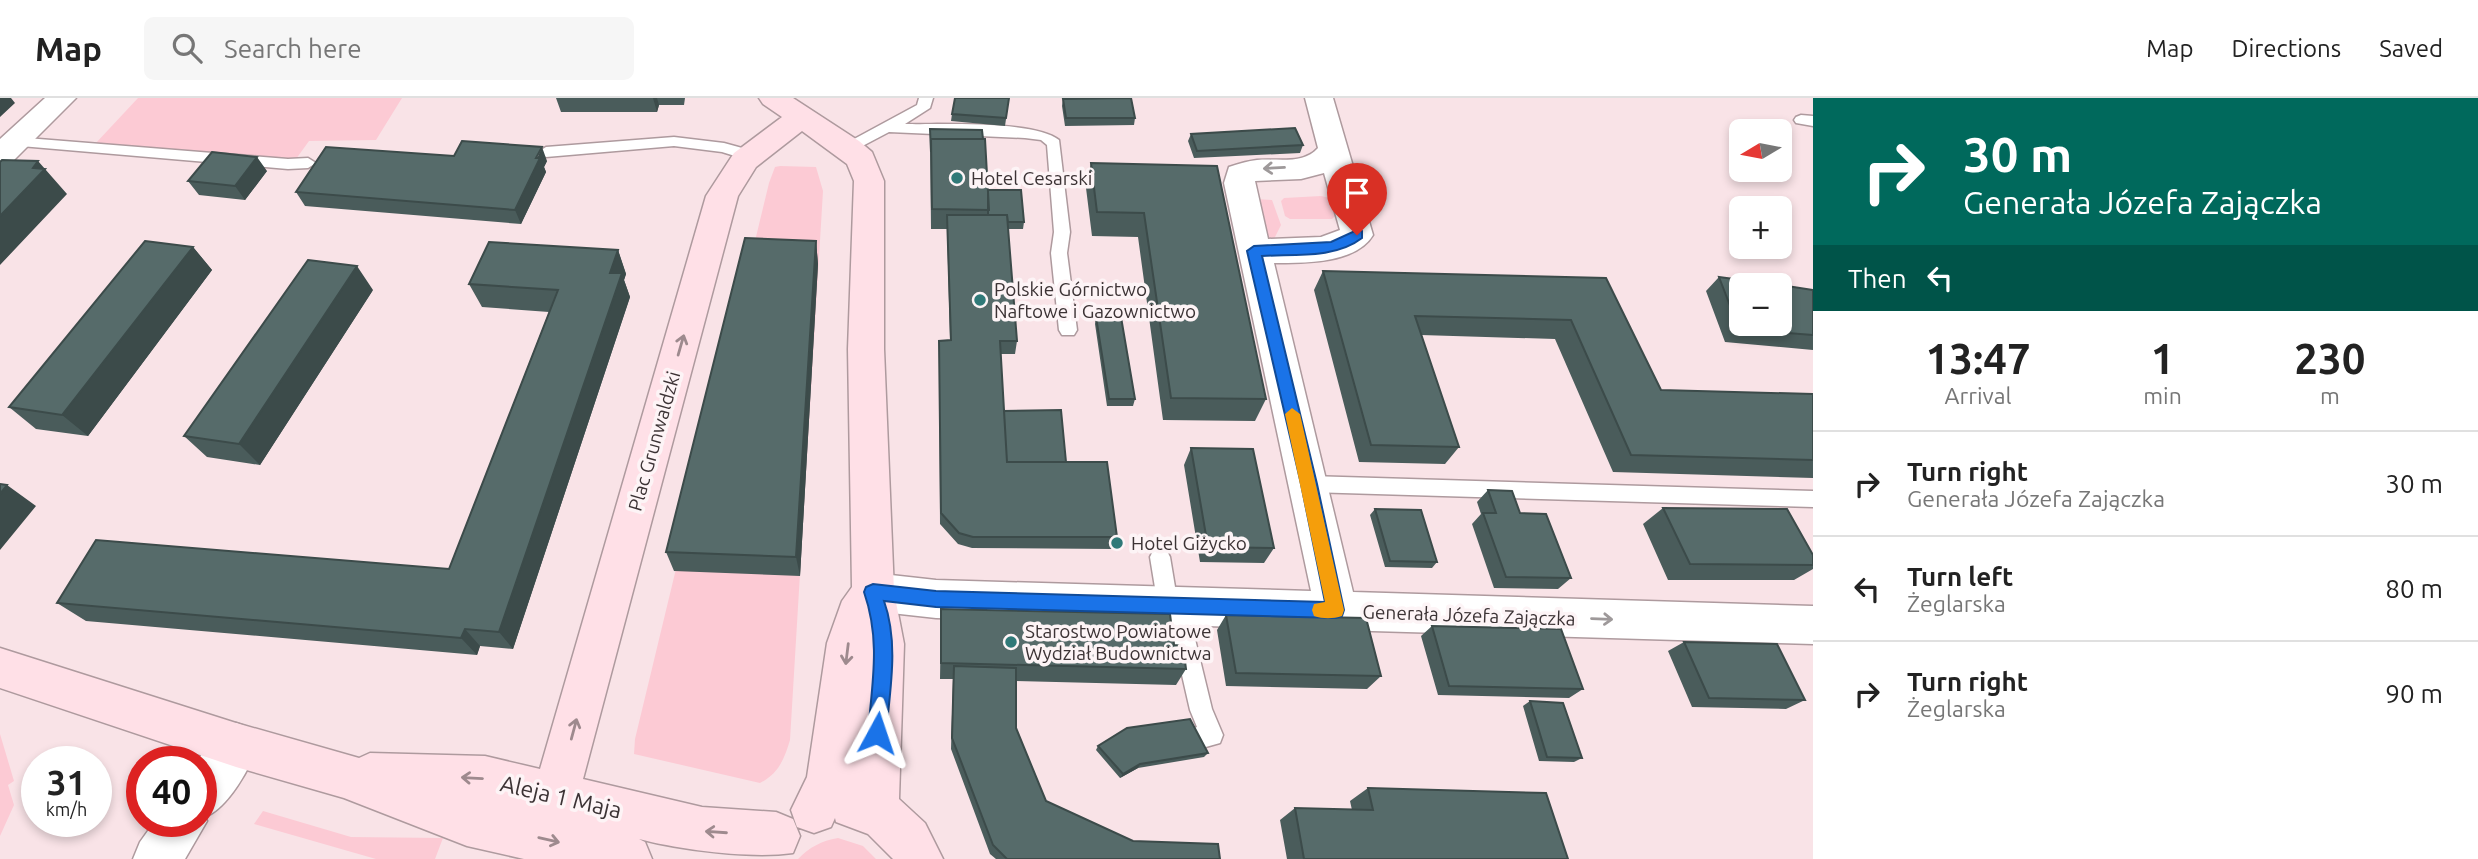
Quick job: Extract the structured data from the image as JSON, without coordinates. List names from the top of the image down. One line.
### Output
{"streets":{"street":["Plac Grunwaldzki","Generała Józefa Zajączka","Aleja 1 Maja"]},"crossings":[["Plac Grunwaldzki","Generała Józefa Zajączka"],["Plac Grunwaldzki","Aleja 1 Maja"]],"one_way":["Generała Józefa Zajączka"],"places":["Hotel Cesarski","Polskie Górnictwo Naftowe i Gazownictwo","Hotel Giżycko","Starostwo Powiatowe Wydział Budownictwa"],"north":"left","page":{"header":"Map","search":"Search here","nav":["Map","Directions","Saved"],"turn":["30 m","Generała Józefa Zajączka"],"map_buttons":["+","−"],"then":"Then","eta":["13:47","Arrival","1","min","230","m"],"list":[{"name":"Turn right","note":"Generała Józefa Zajączka","value":"30 m"},{"name":"Turn left","note":"Żeglarska","value":"80 m"},{"name":"Turn right","note":"Żeglarska","value":"90 m"}],"speed":"31 km/h","limit":"40"}}
